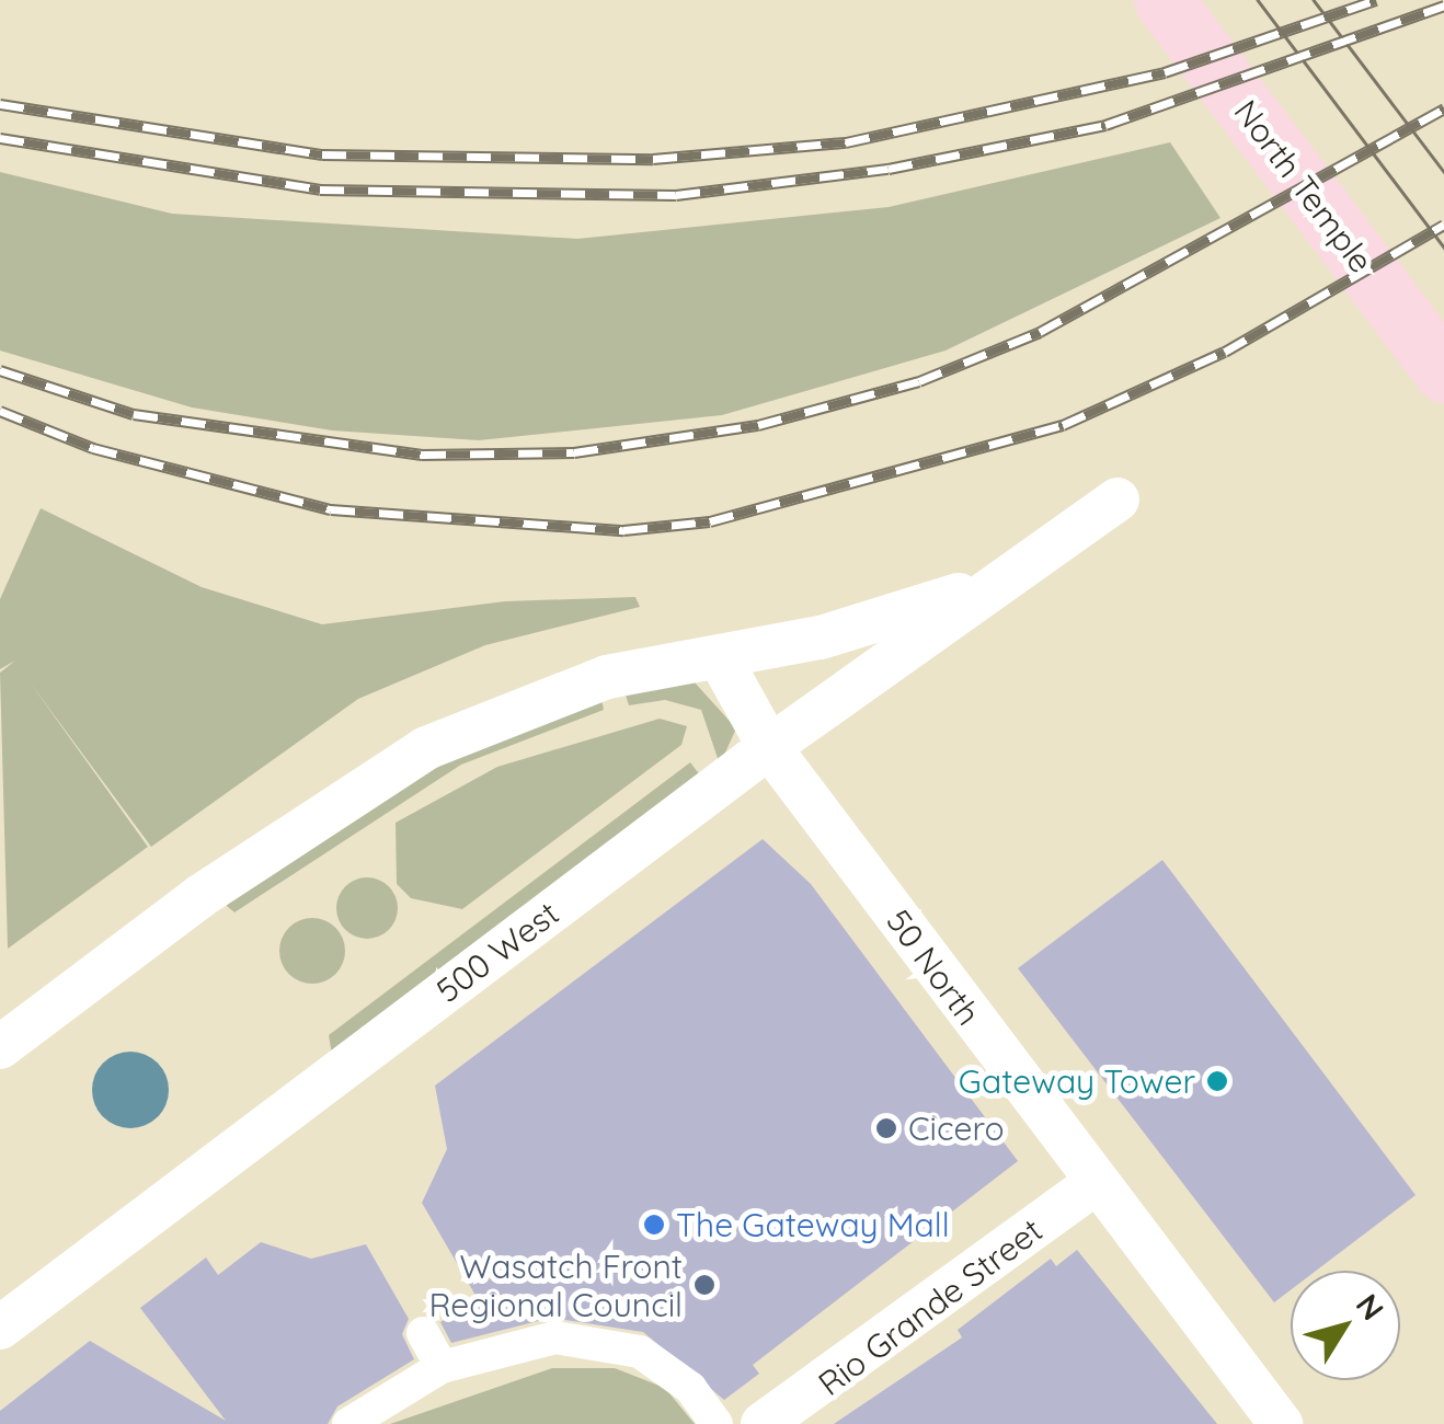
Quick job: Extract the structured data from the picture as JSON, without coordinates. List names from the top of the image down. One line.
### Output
{"streets":{"main road":["North Temple"],"street":["500 West","50 North","Rio Grande Street"]},"crossings":[["500 West","50 North"],["50 North","Rio Grande Street"]],"places":["Gateway Tower","Cicero","The Gateway Mall","Wasatch Front Regional Council"],"north":"top right"}
